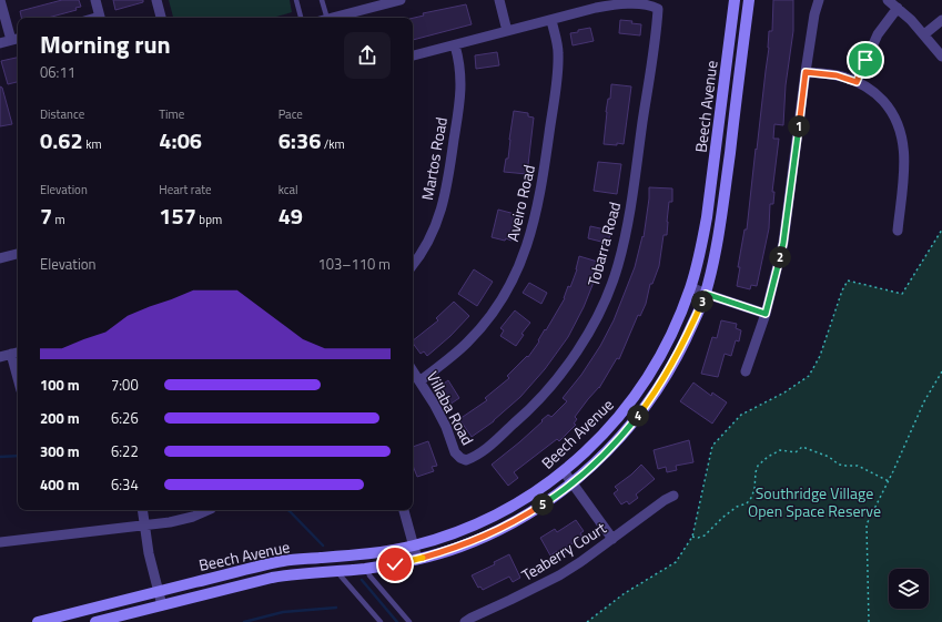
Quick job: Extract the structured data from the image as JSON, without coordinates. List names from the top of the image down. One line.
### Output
{"streets":{"street":["Beech Avenue","Martos Road","Aveiro Road","Tobarra Road","Villaba Road","Teaberry Court"]},"crossings":[["Aveiro Road","Tobarra Road"],["Aveiro Road","Villaba Road"],["Tobarra Road","Villaba Road"]],"parks":["Southridge Village Open Space Reserve"],"page":{"heading":["Morning run","06:11"],"stats":[["Distance","0.62 km"],["Time","4:06"],["Pace","6:36 /km"],["Elevation","7 m"],["Heart rate","157 bpm"],["kcal","49"]],"pins":["1","2","3","4","5"],"chart":["Elevation","103–110 m"],"list":[{"name":"100 m","note":"7:00"},{"name":"200 m","note":"6:26"},{"name":"300 m","note":"6:22"},{"name":"400 m","note":"6:34"}]}}
